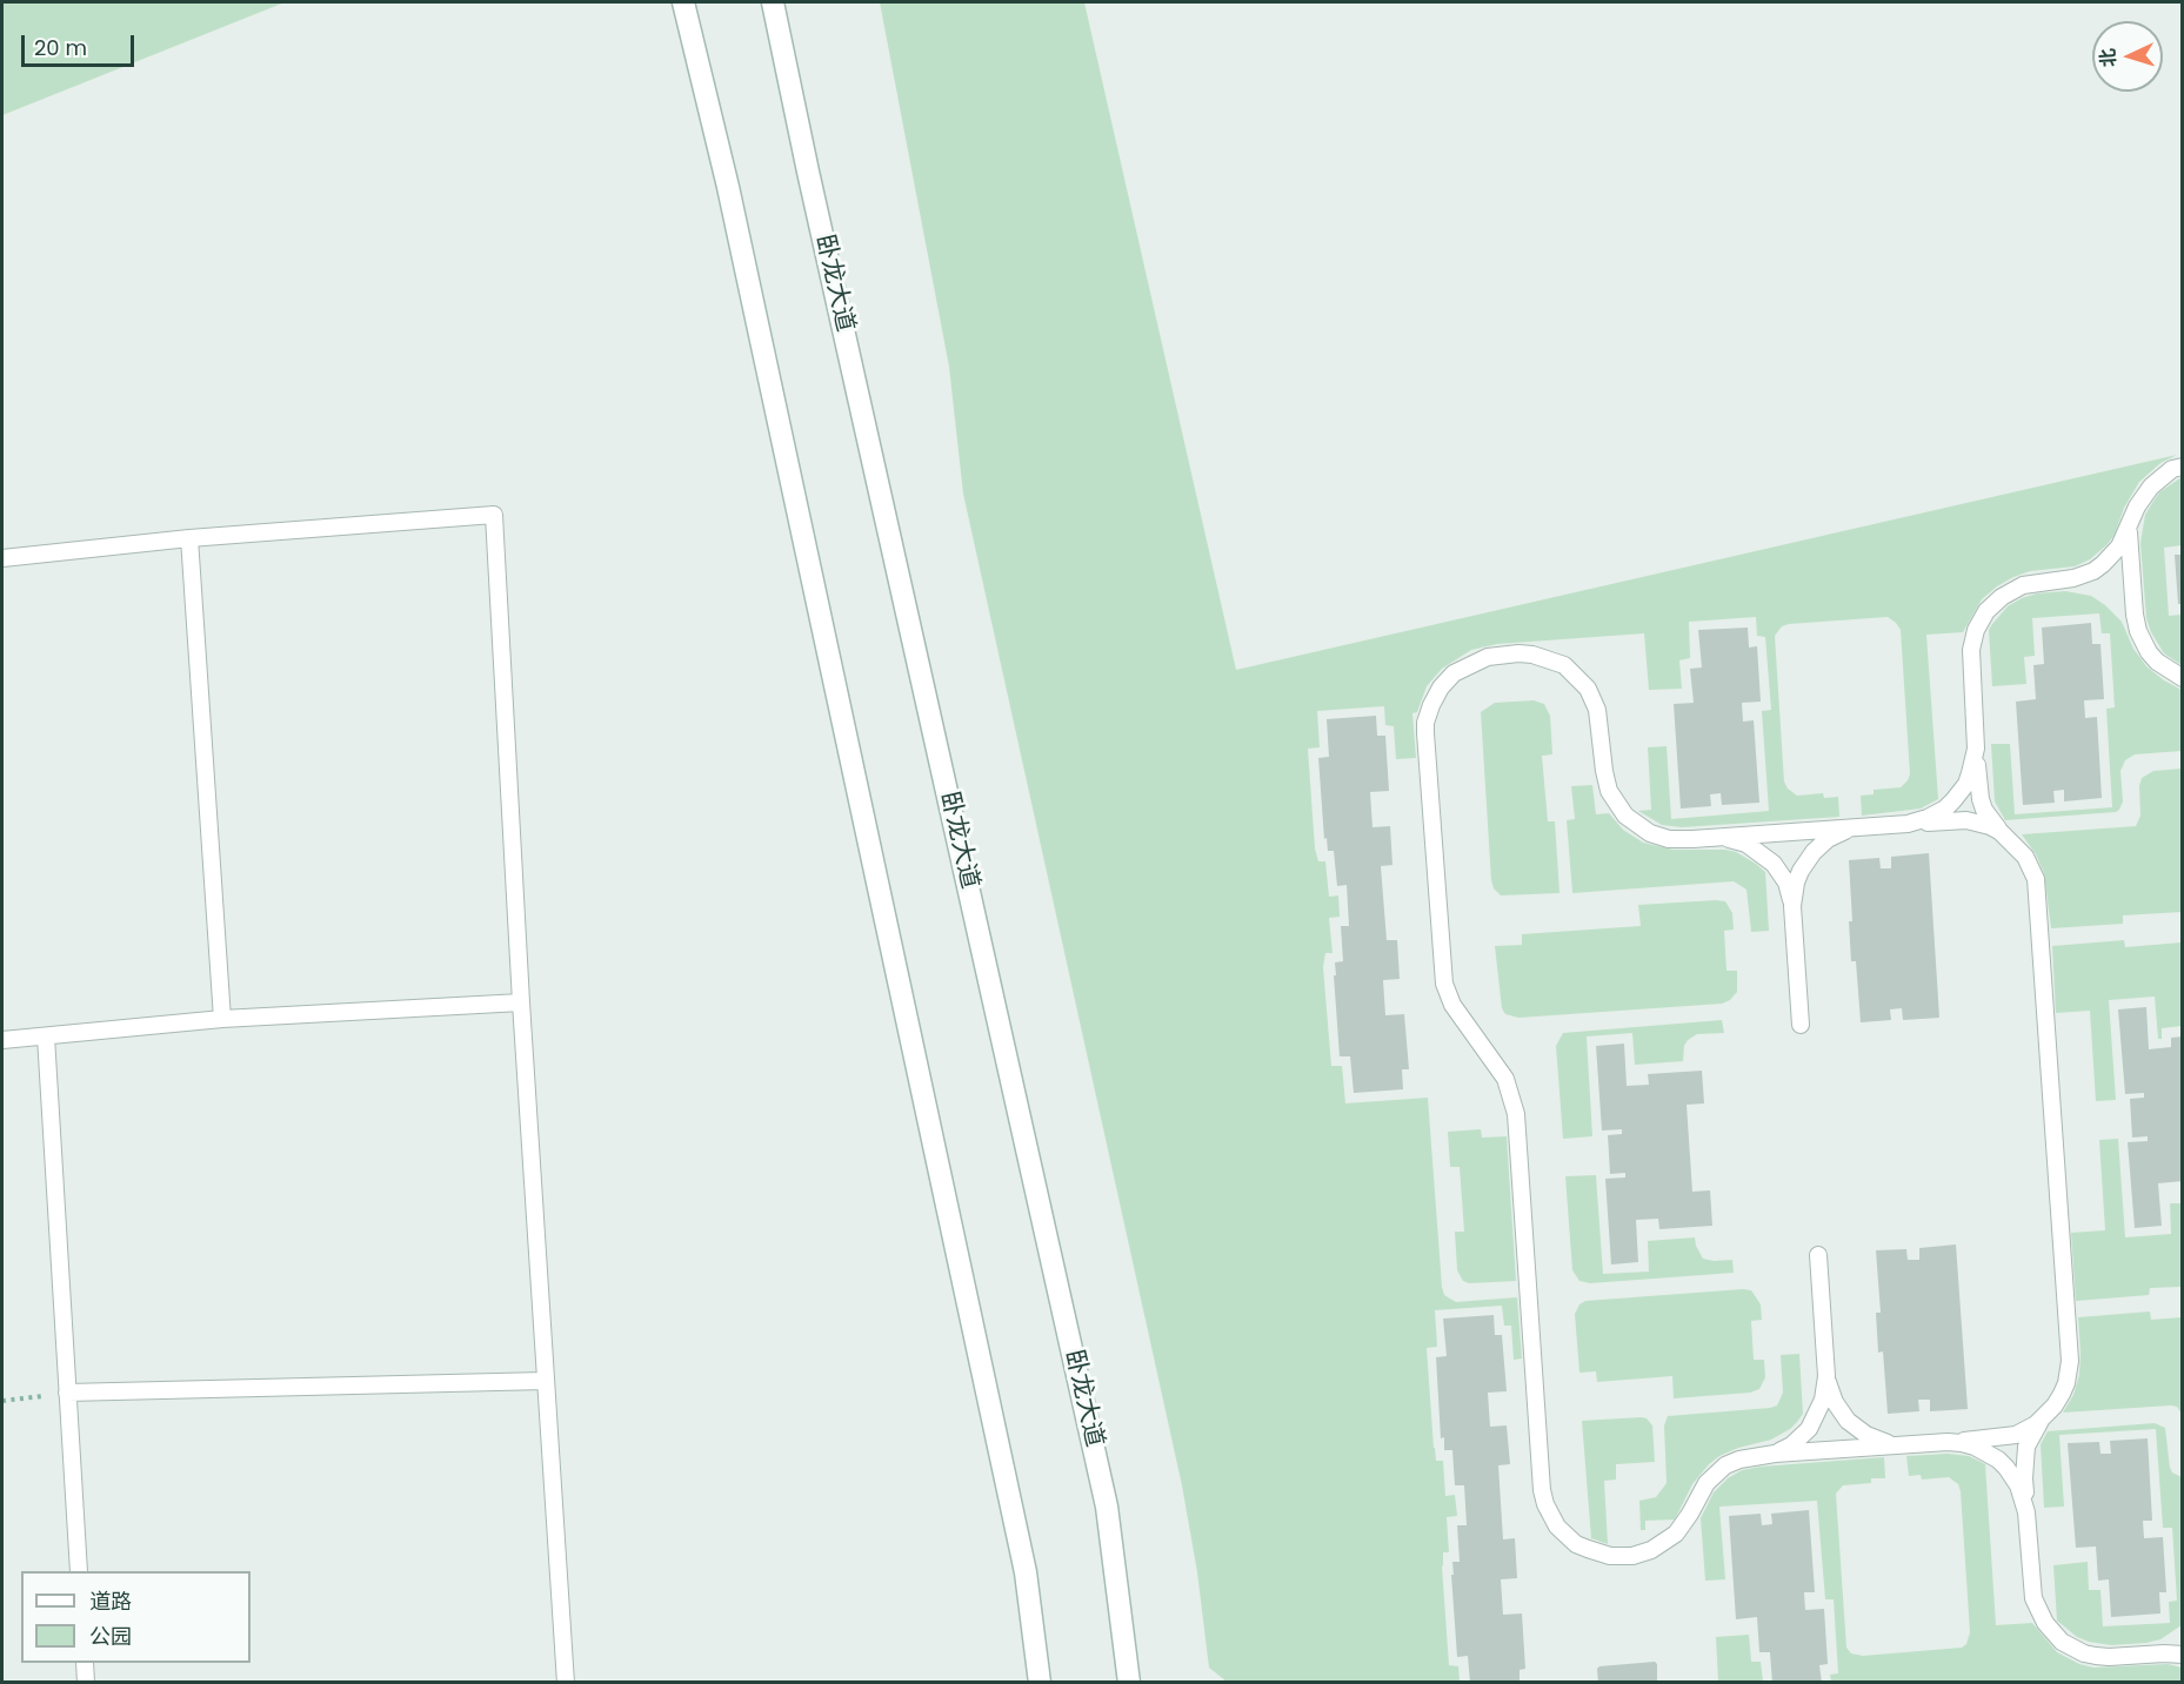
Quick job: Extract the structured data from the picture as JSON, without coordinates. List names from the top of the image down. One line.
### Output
{"streets":{"main road":["卧龙大道"]},"legend":["道路","公园"],"scale_bar":"20 m","north":"left"}
